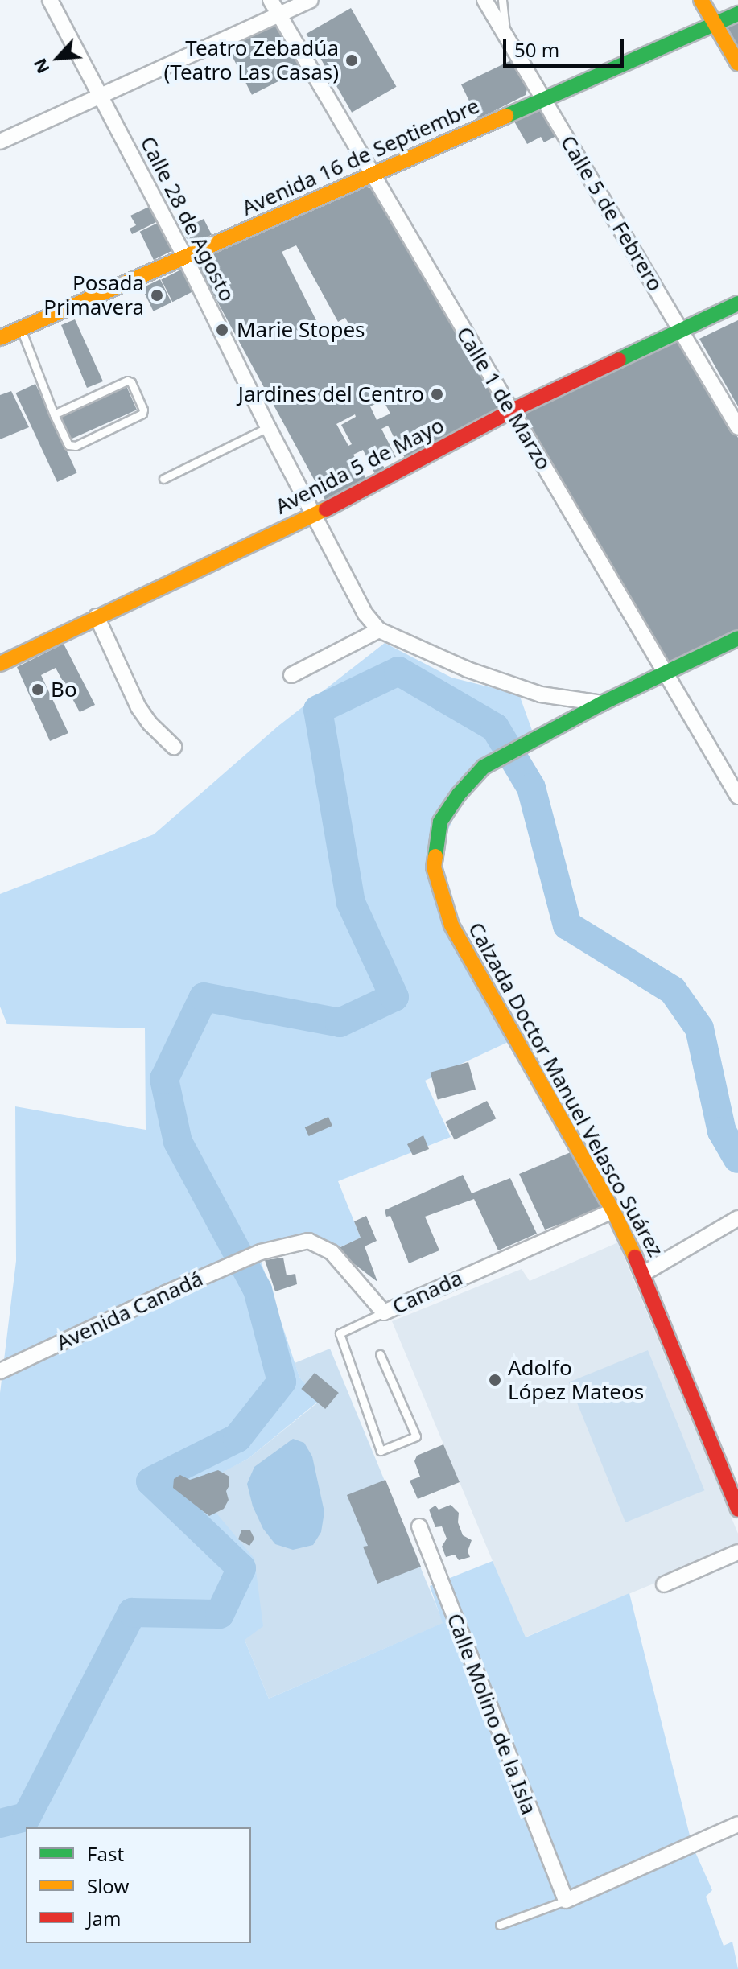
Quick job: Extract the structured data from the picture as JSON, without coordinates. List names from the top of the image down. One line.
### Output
{"streets":{"main road":["Avenida 16 de Septiembre","Avenida 5 de Mayo","Calzada Doctor Manuel Velasco Suárez"],"street":["Calle 5 de Febrero","Calle 28 de Agosto","Calle 1 de Marzo","Canada","Avenida Canadá","Calle Molino de la Isla"]},"crossings":[["Avenida 16 de Septiembre","Calle 5 de Febrero"],["Avenida 16 de Septiembre","Calle 28 de Agosto"],["Avenida 16 de Septiembre","Calle 1 de Marzo"],["Calle 5 de Febrero","Avenida 5 de Mayo"],["Calle 28 de Agosto","Avenida 5 de Mayo"],["Calle 1 de Marzo","Avenida 5 de Mayo"],["Calzada Doctor Manuel Velasco Suárez","Canada"],["Canada","Avenida Canadá"]],"places":["Teatro Zebadúa (Teatro Las Casas)","Posada Primavera","Marie Stopes","Jardines del Centro","Bo","Adolfo López Mateos"],"legend":["Fast","Slow","Jam"],"scale_bar":"50 m","north":"bottom left"}
